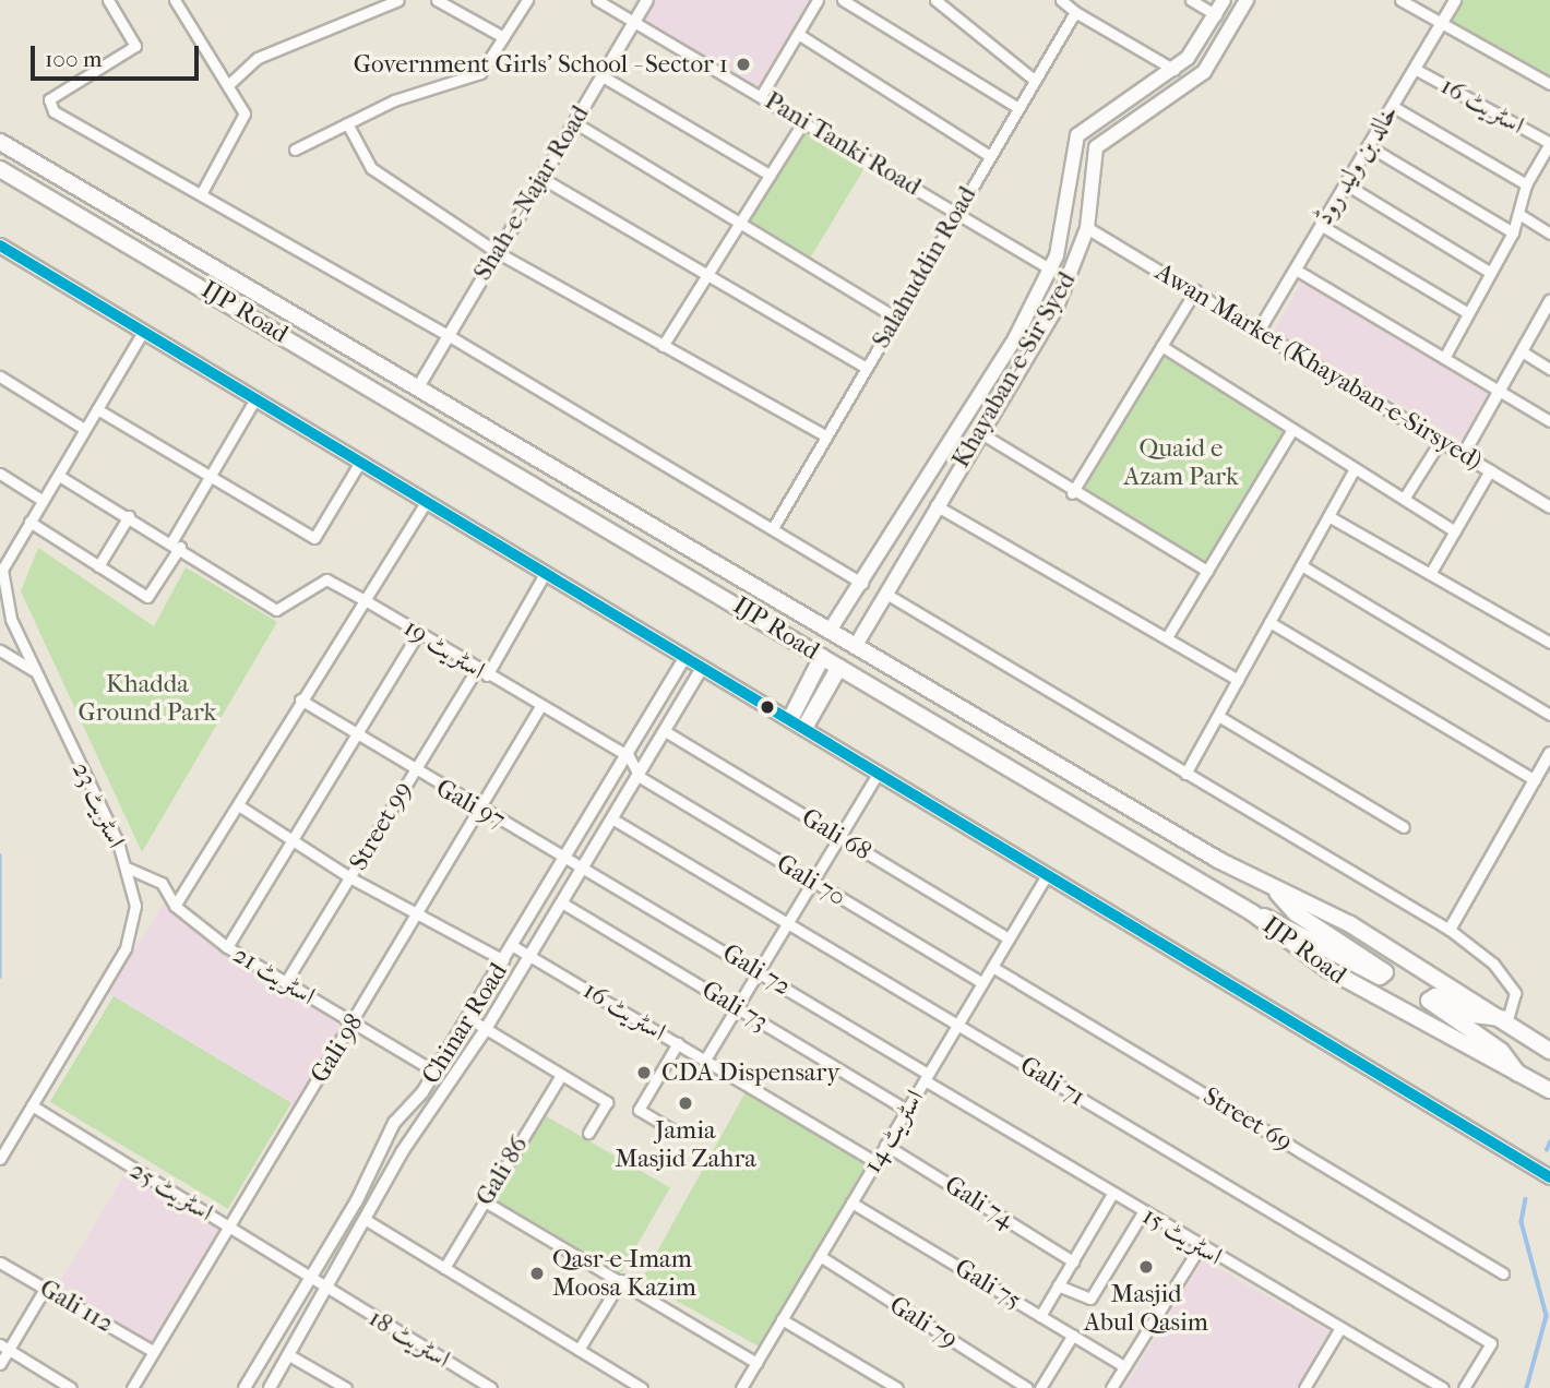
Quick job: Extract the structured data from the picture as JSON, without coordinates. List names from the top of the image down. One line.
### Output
{"streets":{"highway":["IJP Road"],"main road":["Khayaban-e-Sir Syed"],"street":["اسٹریٹ 16","Pani Tanki Road","خالد بن ولید روڈ","Shah-e-Najar Road","Salahuddin Road","Awan Market (Khayaban-e-Sirsyed)","اسٹریٹ 19","Gali 97","اسٹریٹ 23","Street 99","Gali 68","Gali 70","Gali 72","اسٹریٹ 21","Gali 73","Chinar Road","Gali 98","Gali 71","Street 69","اسٹریٹ 14","Gali 86","اسٹریٹ 25","Gali 74","اسٹریٹ 15","Gali 75","Gali 112","Gali 79","اسٹریٹ 18"]},"crossings":[["اسٹریٹ 16","خالد بن ولید روڈ"],["اسٹریٹ 16","Chinar Road"],["اسٹریٹ 16","اسٹریٹ 14"],["Pani Tanki Road","Shah-e-Najar Road"],["Pani Tanki Road","Salahuddin Road"],["Pani Tanki Road","Khayaban-e-Sir Syed"],["خالد بن ولید روڈ","Awan Market (Khayaban-e-Sirsyed)"],["Shah-e-Najar Road","IJP Road"],["IJP Road","Khayaban-e-Sir Syed"],["Awan Market (Khayaban-e-Sirsyed)","Khayaban-e-Sir Syed"],["اسٹریٹ 19","Street 99"],["اسٹریٹ 19","Chinar Road"],["اسٹریٹ 19","Gali 98"],["Gali 97","Street 99"],["Gali 97","Gali 72"],["Gali 97","Chinar Road"],["Gali 97","Gali 98"],["اسٹریٹ 23","اسٹریٹ 21"],["اسٹریٹ 23","اسٹریٹ 25"],["Street 99","اسٹریٹ 21"],["Gali 68","Chinar Road"],["Gali 68","اسٹریٹ 14"],["Gali 70","Chinar Road"],["Gali 70","اسٹریٹ 14"],["Gali 72","Chinar Road"],["Gali 72","اسٹریٹ 14"],["Gali 72","اسٹریٹ 15"],["اسٹریٹ 21","Chinar Road"],["اسٹریٹ 21","Gali 98"],["Gali 73","Chinar Road"],["Gali 73","اسٹریٹ 14"],["Chinar Road","Gali 71"],["Chinar Road","اسٹریٹ 25"],["Chinar Road","اسٹریٹ 18"],["Gali 98","اسٹریٹ 25"],["Gali 98","Gali 112"],["Gali 71","اسٹریٹ 14"],["Street 69","اسٹریٹ 14"],["اسٹریٹ 14","Gali 74"],["اسٹریٹ 14","اسٹریٹ 15"],["اسٹریٹ 14","Gali 75"],["اسٹریٹ 14","Gali 79"],["اسٹریٹ 25","اسٹریٹ 18"]],"parks":["Quaid e Azam Park","Khadda Ground Park"],"places":["Government Girls' School - Sector 1","CDA Dispensary","Jamia Masjid Zahra","Masjid Abul Qasim","Qasr-e-Imam Moosa Kazim"],"lines":["transit line 15"],"scale_bar":"100 m"}
